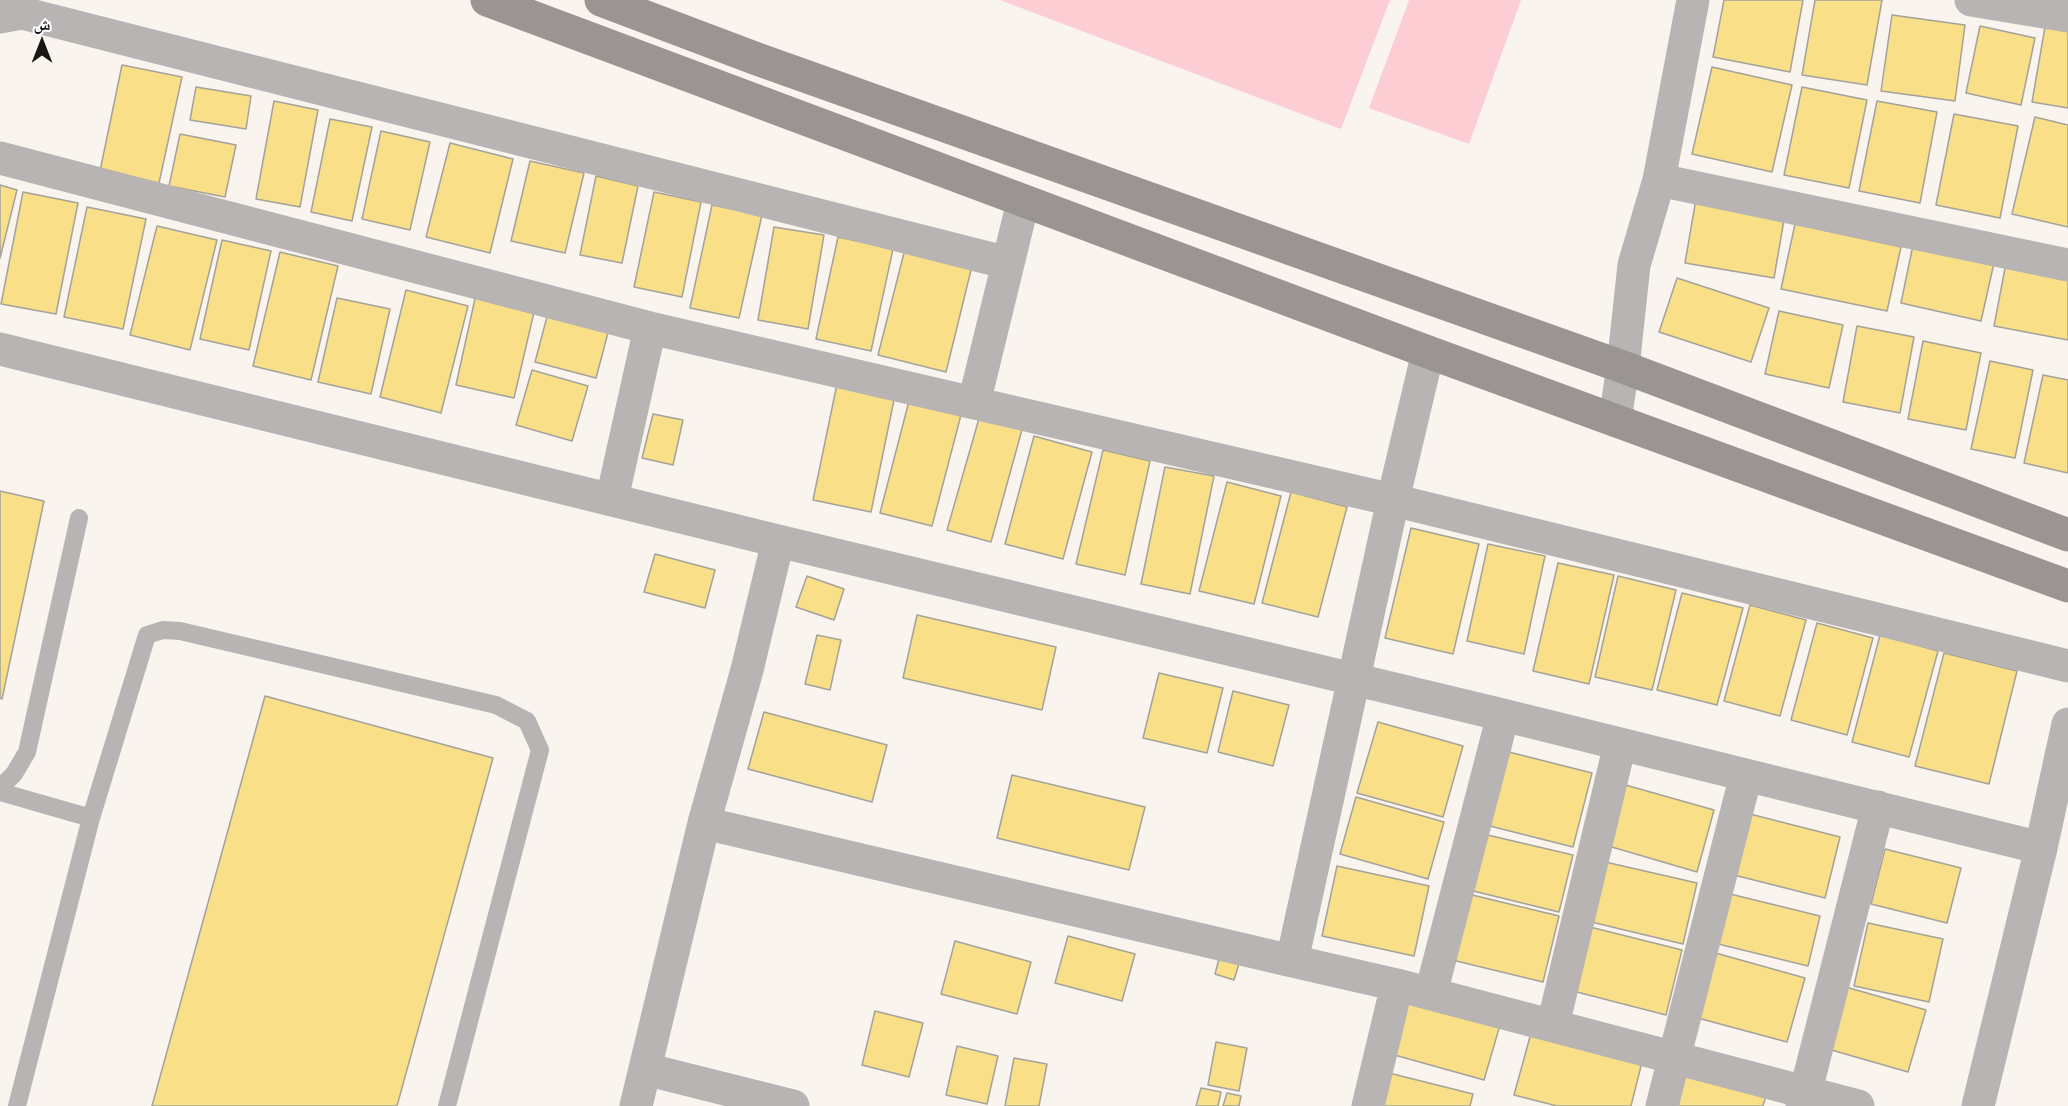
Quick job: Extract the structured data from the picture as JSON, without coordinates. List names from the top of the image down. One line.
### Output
{"north":"top"}
